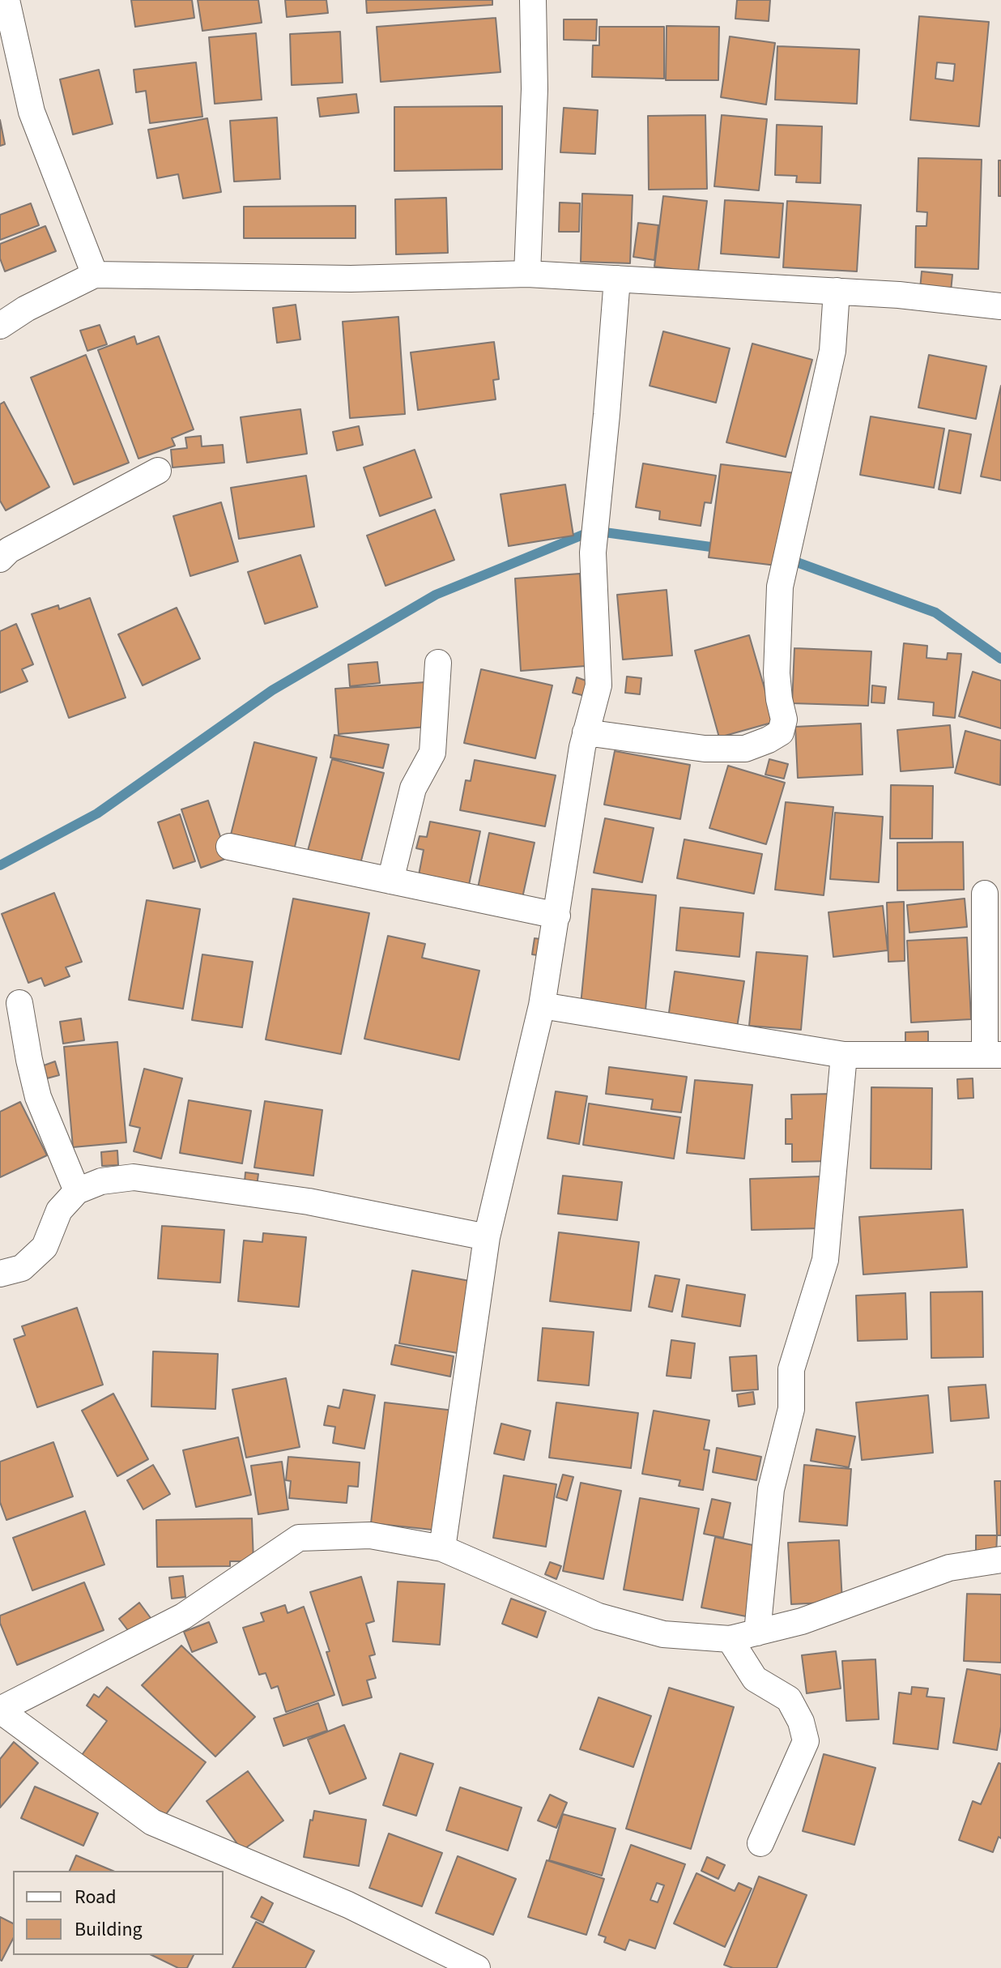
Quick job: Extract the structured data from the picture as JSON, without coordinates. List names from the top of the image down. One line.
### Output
{"legend":["Road","Building"]}
